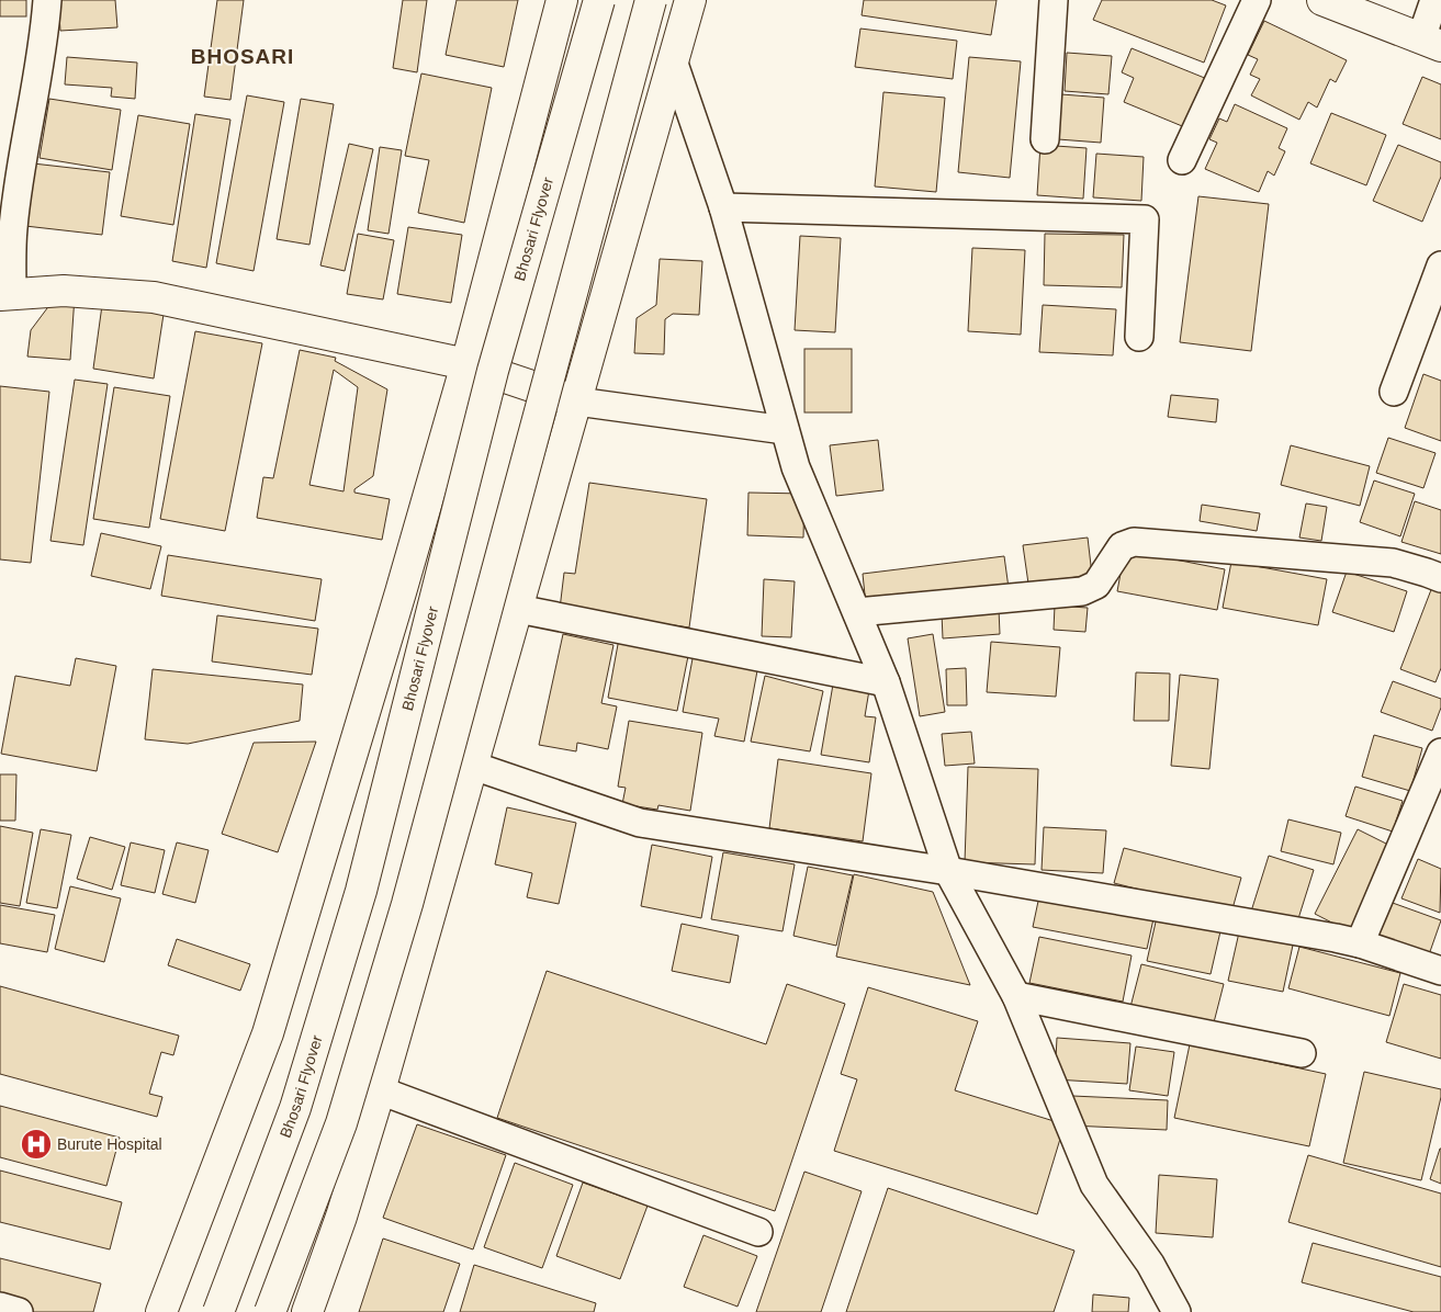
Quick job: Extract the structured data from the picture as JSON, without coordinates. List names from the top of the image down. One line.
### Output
{"streets":{"main road":["Bhosari Flyover"]},"districts":["BHOSARI"],"places":{"hospital":["Burute Hospital"]}}
